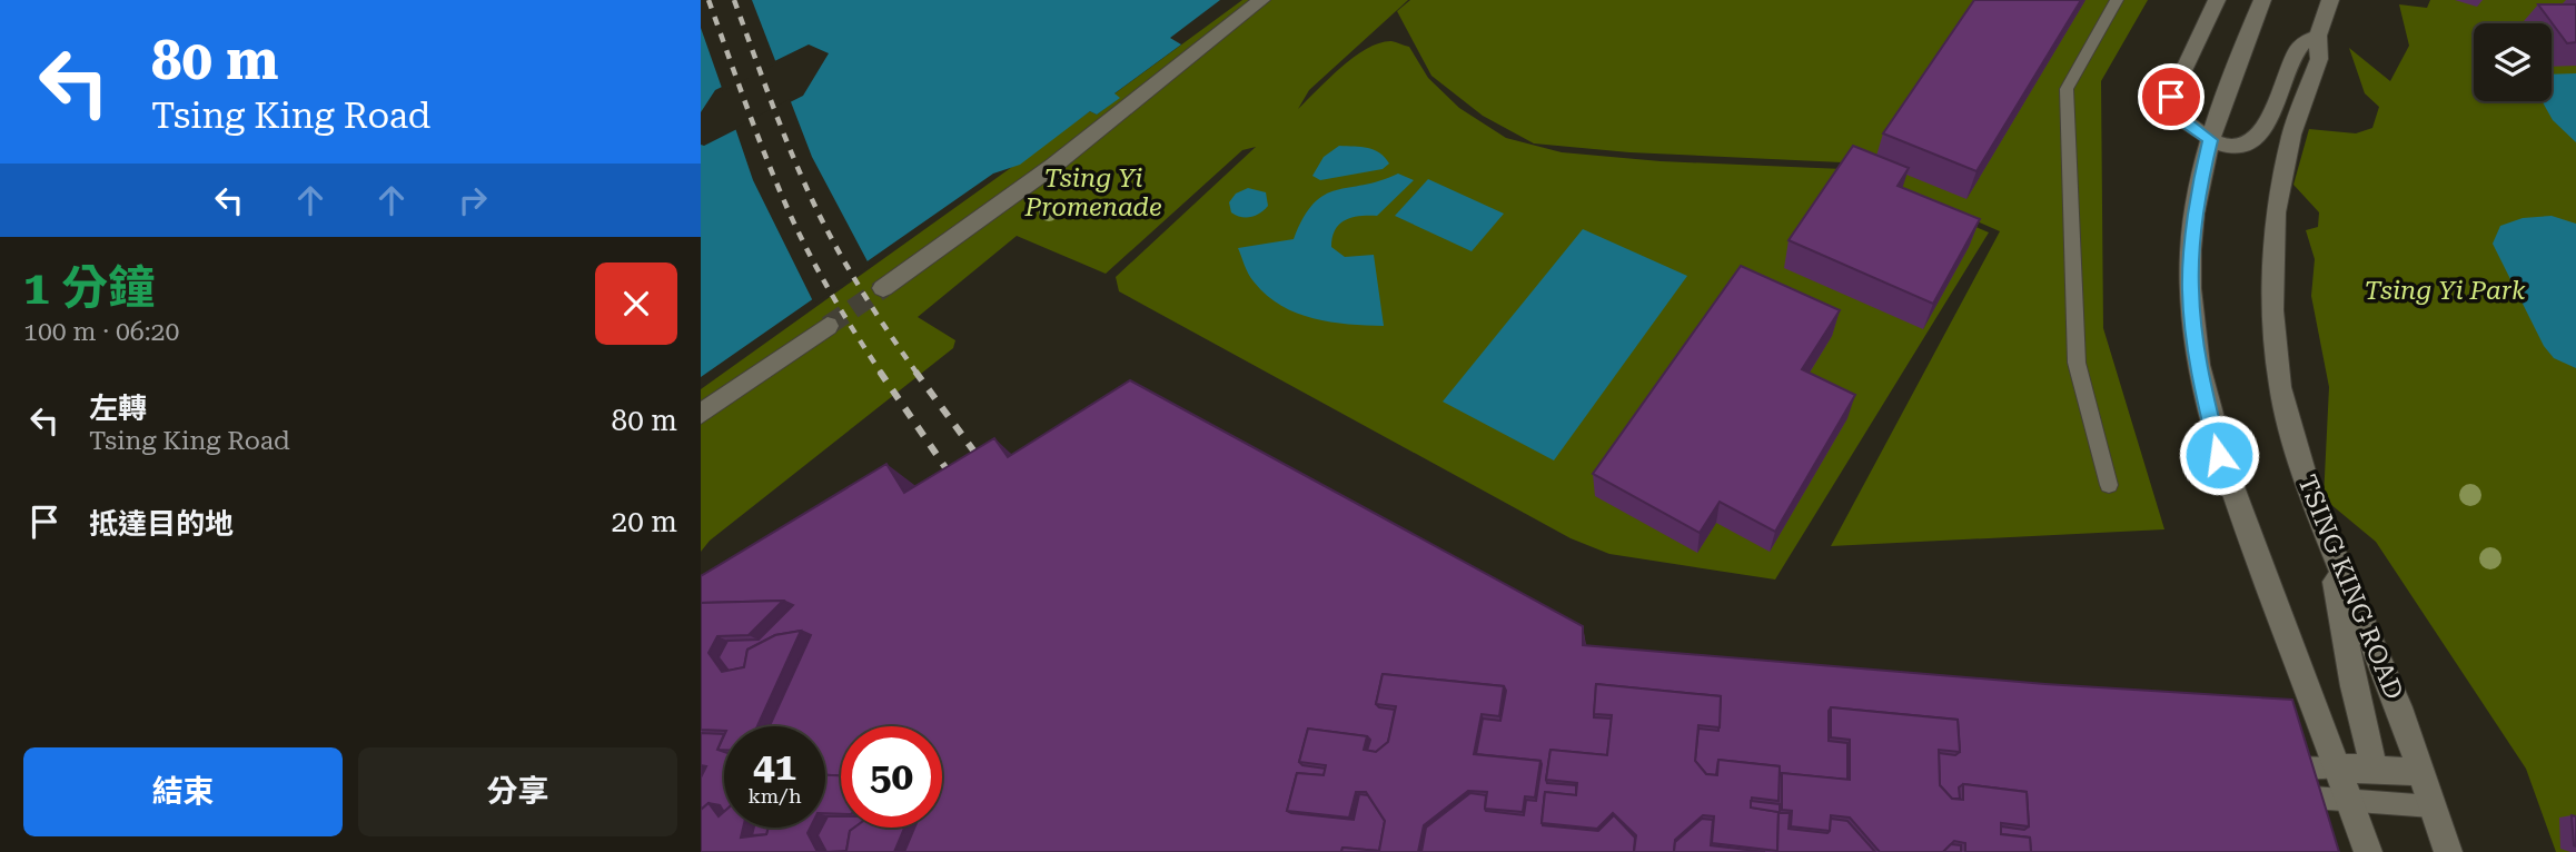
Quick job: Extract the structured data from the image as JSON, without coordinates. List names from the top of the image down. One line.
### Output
{"streets":{"main road":["TSING KING ROAD"]},"parks":["Tsing Yi Promenade","Tsing Yi Park"],"page":{"turn":["80 m","Tsing King Road"],"heading":["1 分鐘","100 m · 06:20"],"list":[{"name":"左轉","note":"Tsing King Road","value":"80 m"},{"name":"抵達目的地","value":"20 m"}],"speed":"41 km/h","limit":"50","buttons":["結束","分享"]}}
